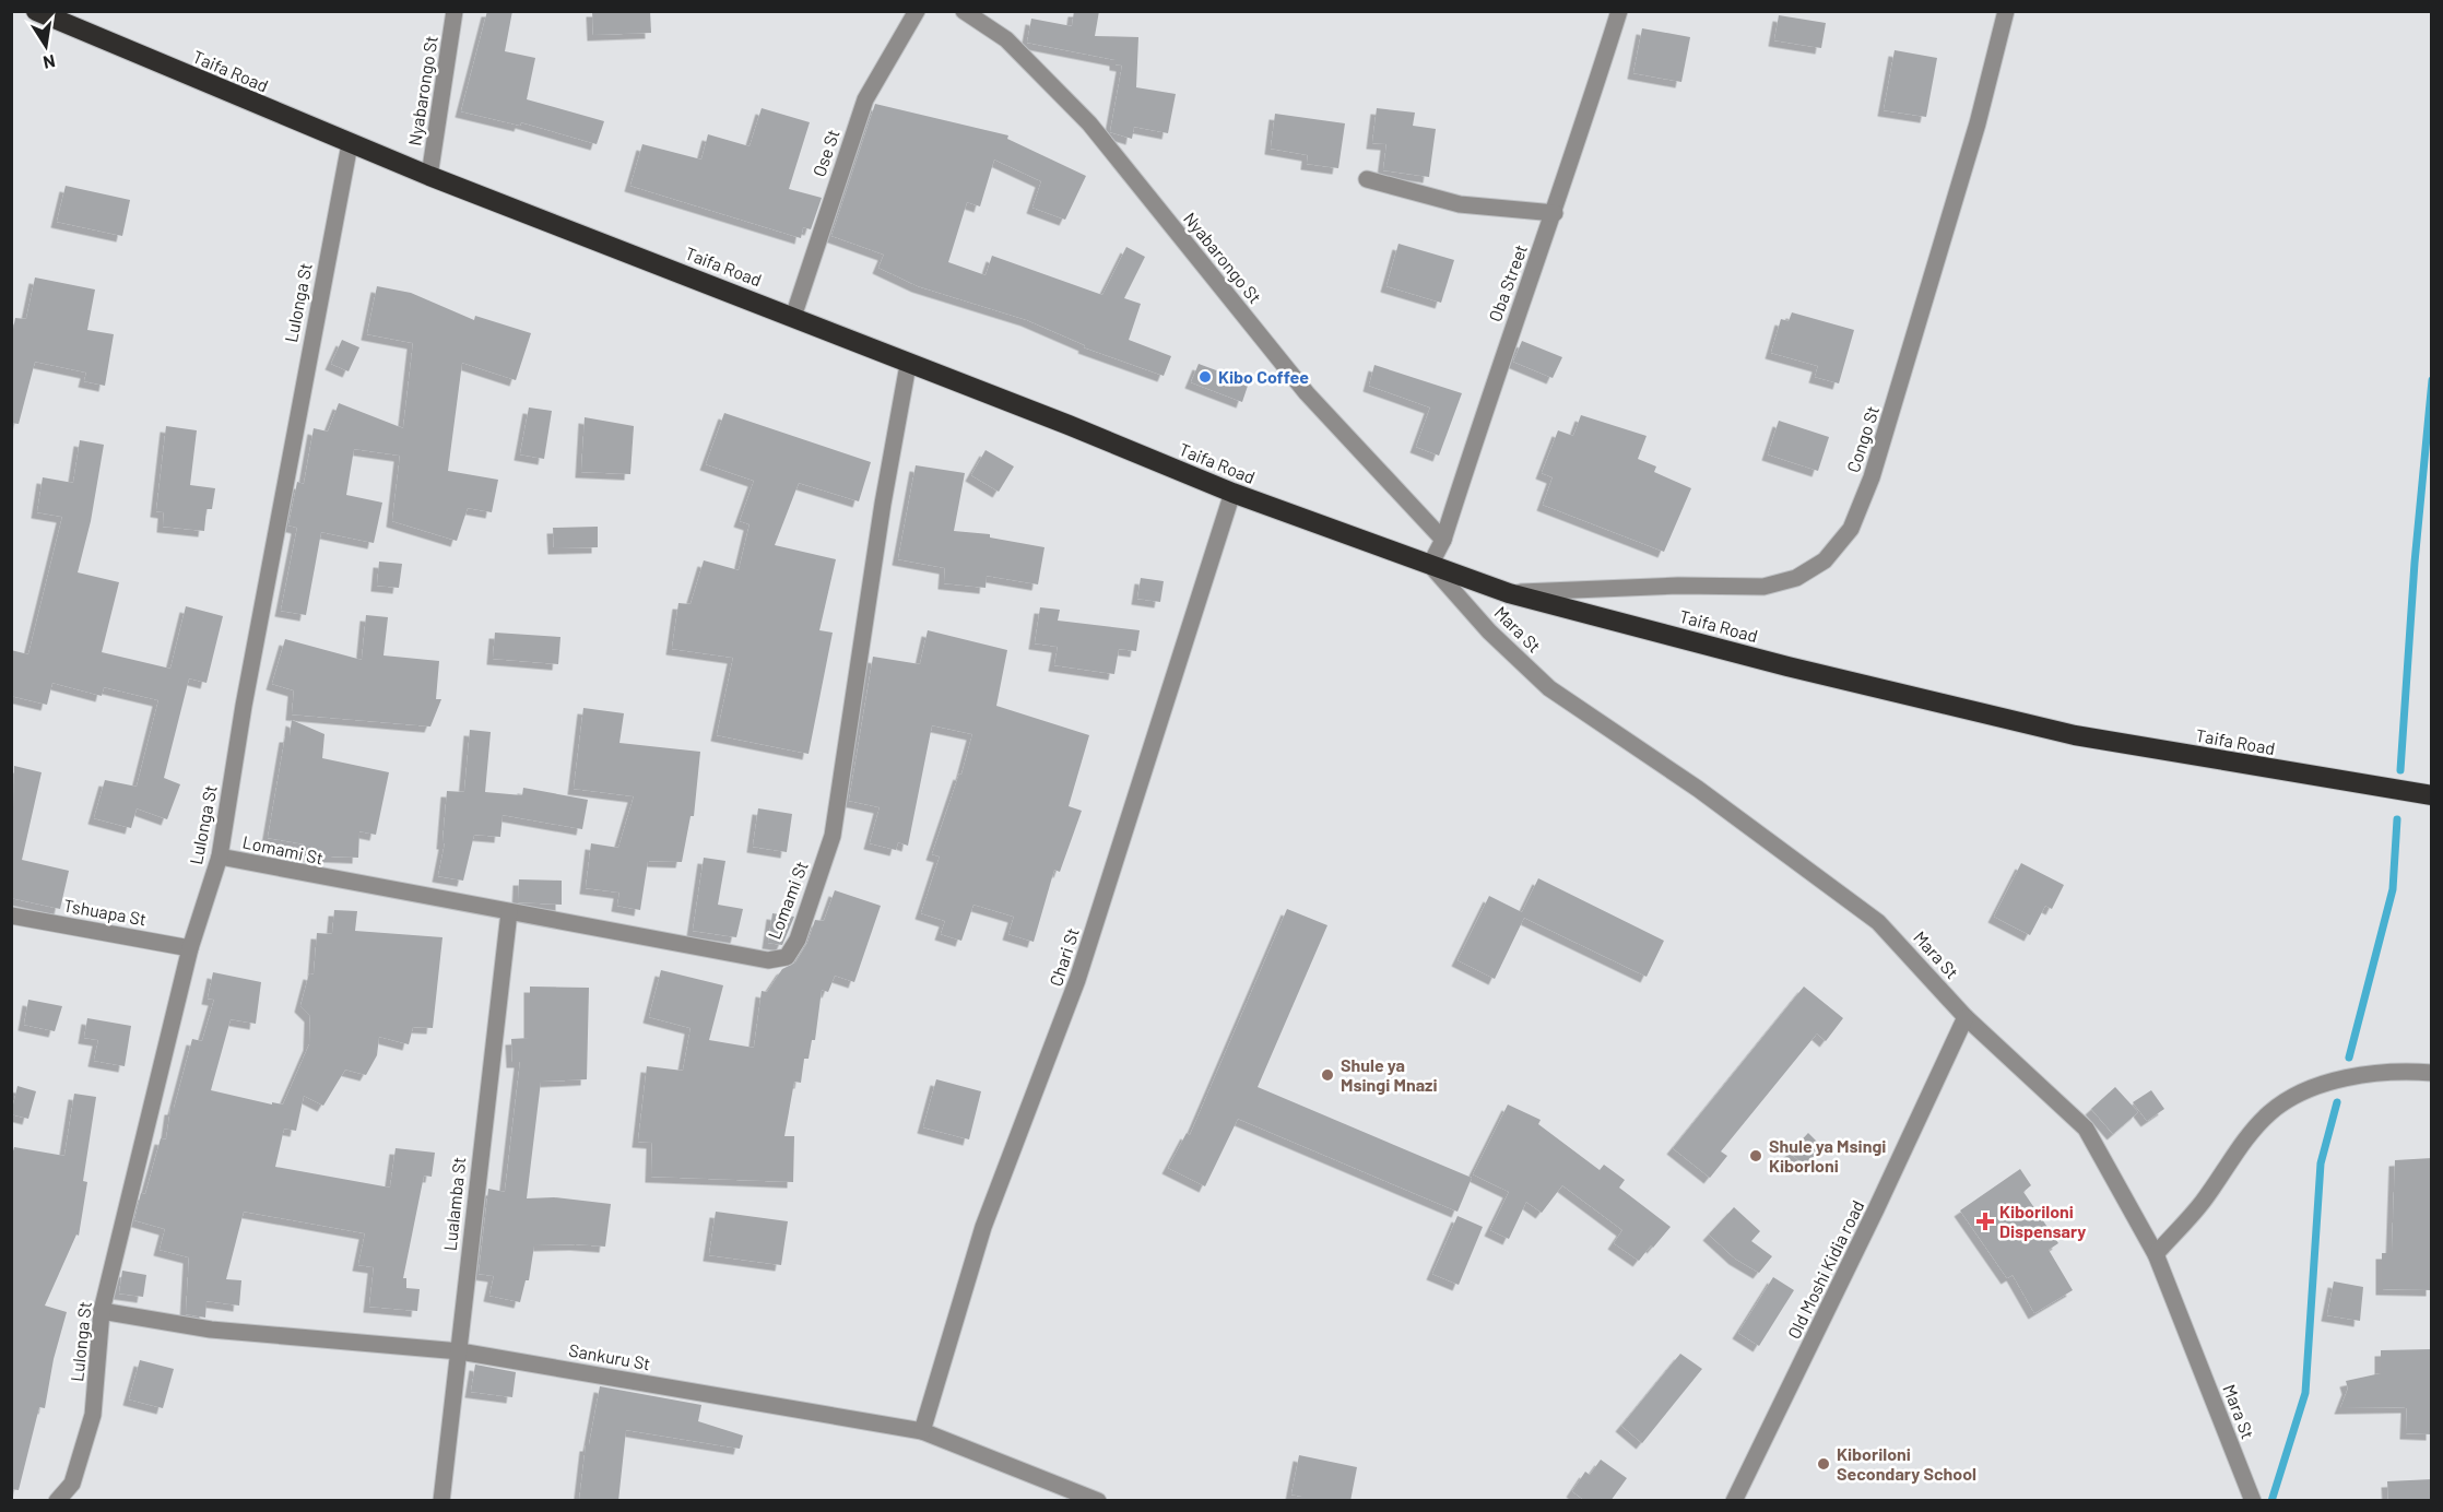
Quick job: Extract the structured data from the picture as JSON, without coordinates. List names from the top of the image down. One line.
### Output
{"streets":{"highway":["Taifa Road"],"street":["Nyabarongo St","Ose St","Oba Street","Lulonga St","Congo St","Mara St","Lomami St","Tshuapa St","Chari St","Lualamba St","Old Moshi Kidia road","Sankuru St"]},"crossings":[["Taifa Road","Nyabarongo St"],["Taifa Road","Ose St"],["Taifa Road","Oba Street"],["Taifa Road","Lulonga St"],["Taifa Road","Congo St"],["Taifa Road","Mara St"],["Taifa Road","Lomami St"],["Taifa Road","Chari St"],["Nyabarongo St","Oba Street"],["Oba Street","Mara St"],["Lulonga St","Lomami St"],["Lulonga St","Tshuapa St"],["Lulonga St","Sankuru St"],["Mara St","Old Moshi Kidia road"],["Lomami St","Lualamba St"],["Chari St","Sankuru St"],["Lualamba St","Sankuru St"]],"places":{"other":["Kibo Coffee","Shule ya Msingi Mnazi","Shule ya Msingi Kiborloni","Kiboriloni Secondary School"],"health":["Kiboriloni Dispensary"]},"north":"bottom"}
